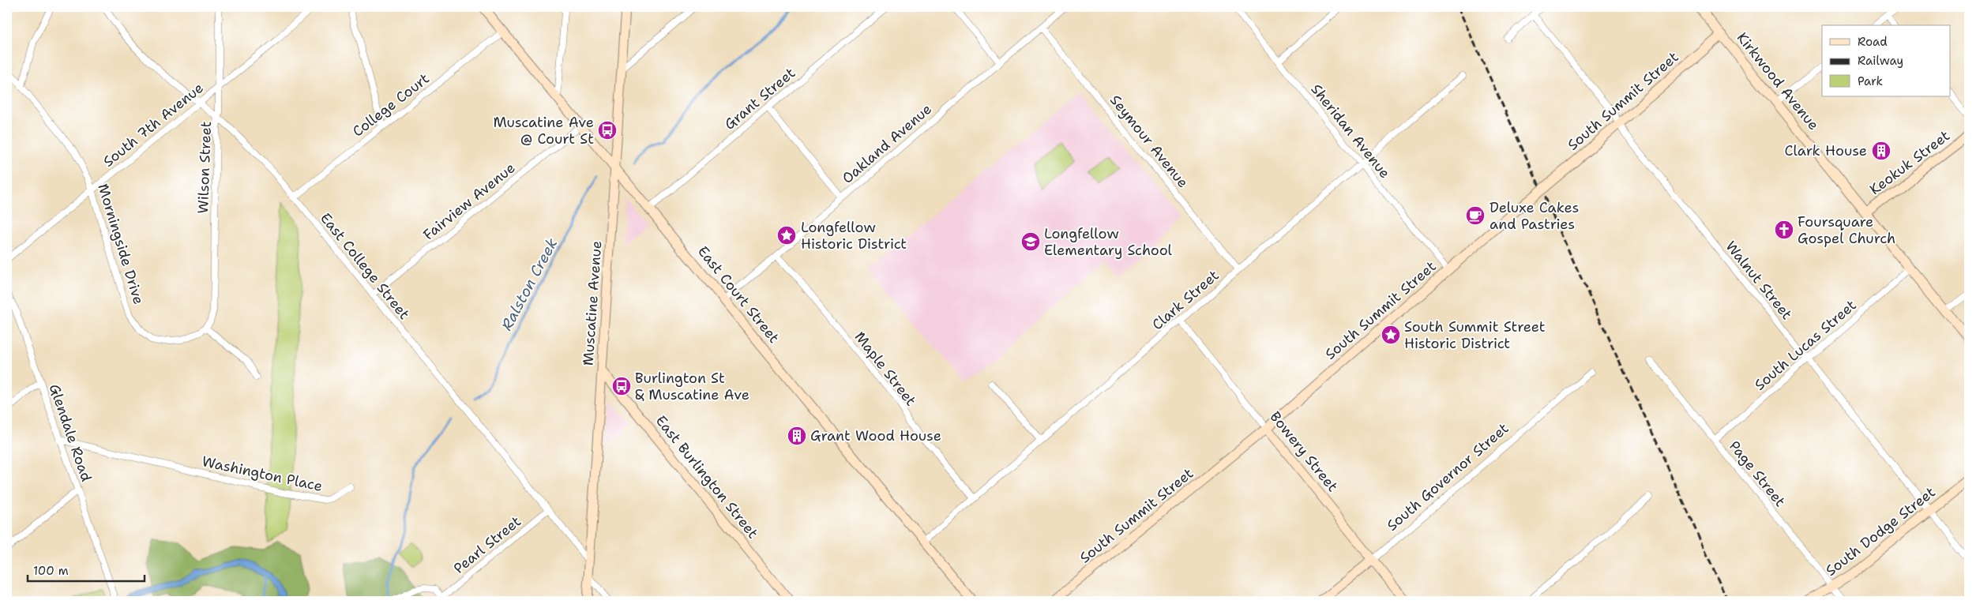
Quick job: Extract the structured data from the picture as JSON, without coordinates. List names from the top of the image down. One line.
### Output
{"streets":{"street":["Kirkwood Avenue","Grant Street","South Summit Street","College Court","South 7th Avenue","Sheridan Avenue","Seymour Avenue","Oakland Avenue","Keokuk Street","Wilson Street","Fairview Avenue","Morningside Drive","East College Street","Walnut Street","East Court Street","Clark Street","Muscatine Avenue","South Lucas Street","Maple Street","Glendale Road","Bowery Street","Washington Place","Page Street","East Burlington Street","South Governor Street","South Dodge Street","Pearl Street"]},"crossings":[["Kirkwood Avenue","South Summit Street"],["Kirkwood Avenue","Keokuk Street"],["Kirkwood Avenue","South Lucas Street"],["Grant Street","East Court Street"],["South Summit Street","Sheridan Avenue"],["South Summit Street","Walnut Street"],["South Summit Street","Bowery Street"],["College Court","East College Street"],["College Court","East Court Street"],["South 7th Avenue","Wilson Street"],["South 7th Avenue","Morningside Drive"],["South 7th Avenue","East College Street"],["Sheridan Avenue","Clark Street"],["Seymour Avenue","Oakland Avenue"],["Seymour Avenue","Clark Street"],["Oakland Avenue","East Court Street"],["Oakland Avenue","Maple Street"],["Wilson Street","Morningside Drive"],["Wilson Street","East College Street"],["Fairview Avenue","East College Street"],["Fairview Avenue","East Court Street"],["East College Street","Muscatine Avenue"],["East College Street","Pearl Street"],["Walnut Street","South Lucas Street"],["Walnut Street","South Dodge Street"],["East Court Street","Clark Street"],["East Court Street","Muscatine Avenue"],["Clark Street","Maple Street"],["Clark Street","Bowery Street"],["Muscatine Avenue","East Burlington Street"],["South Lucas Street","Page Street"],["Glendale Road","Washington Place"],["Bowery Street","South Governor Street"],["Page Street","South Dodge Street"]],"water":["Ralston Creek"],"places":{"bus stop":["Muscatine Ave @ Court St","Burlington St & Muscatine Ave"],"building":["Clark House","Grant Wood House"],"cafe":["Deluxe Cakes and Pastries"],"church":["Foursquare Gospel Church"],"place":["Longfellow Historic District","South Summit Street Historic District"],"school or university":["Longfellow Elementary School"]},"legend":["Road","Railway","Park"],"scale_bar":"100 m"}
